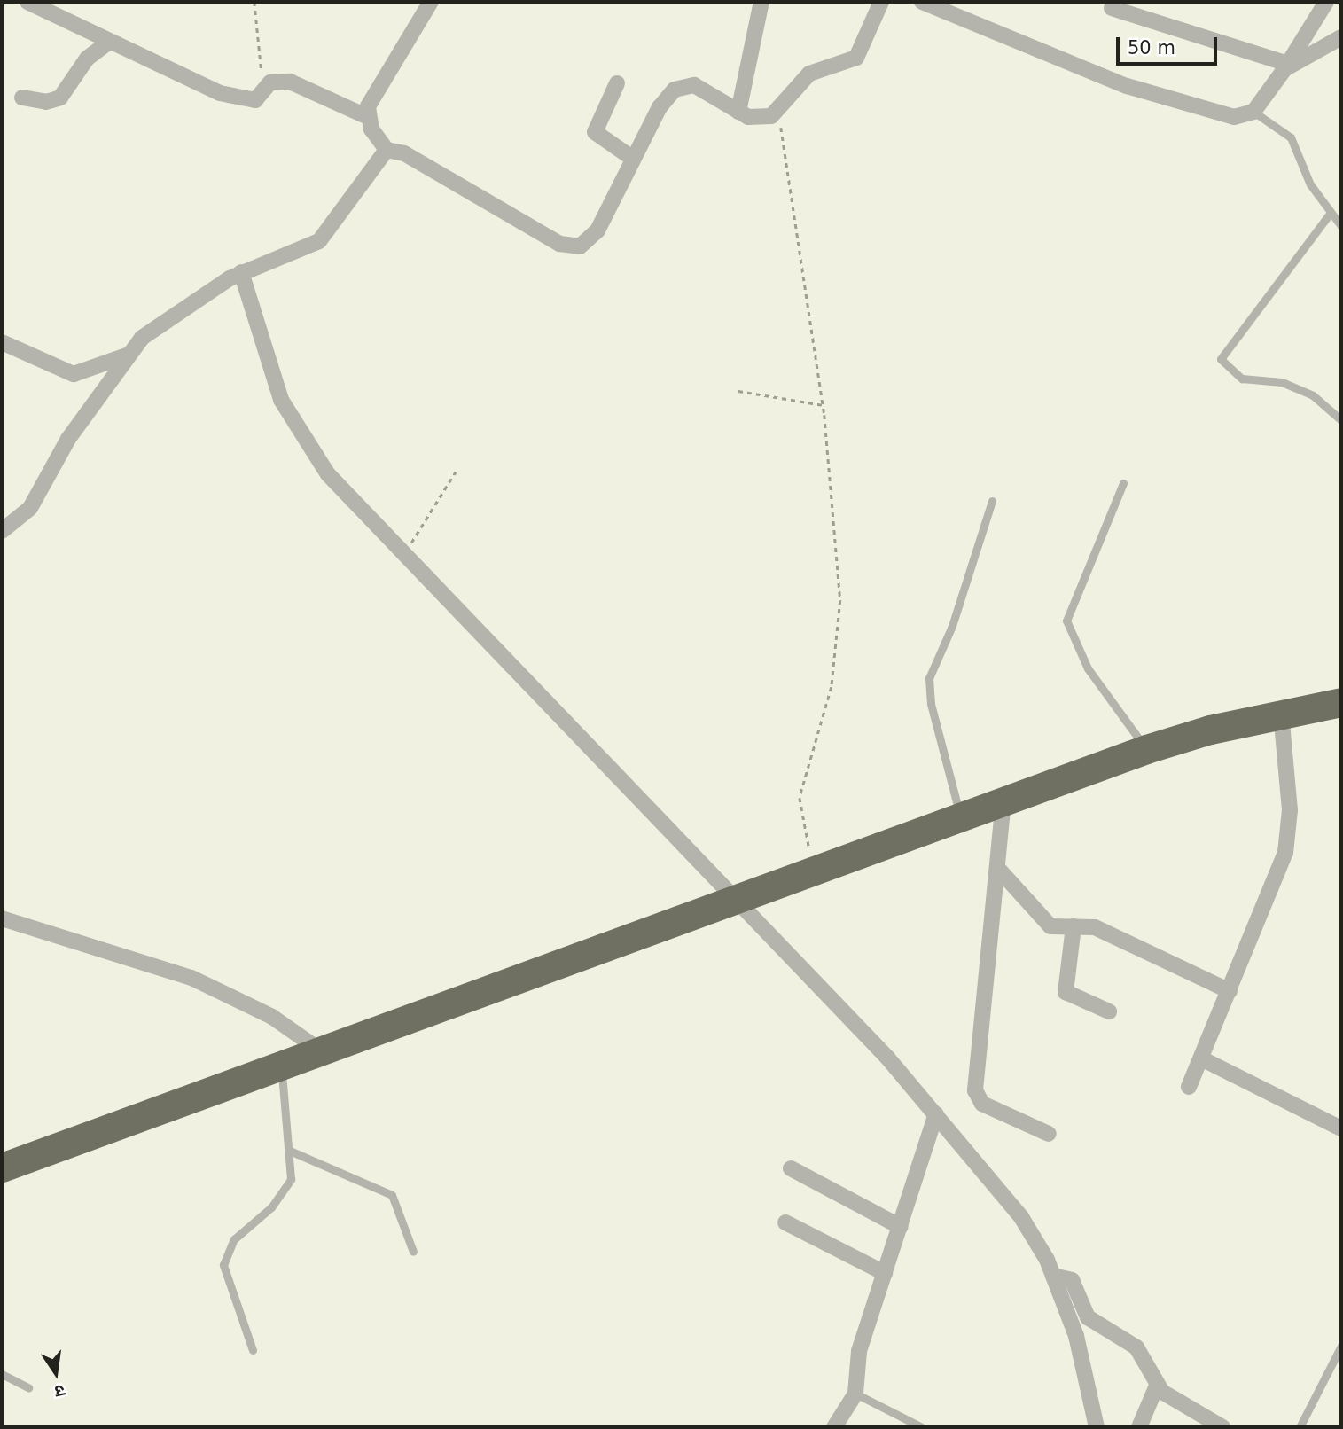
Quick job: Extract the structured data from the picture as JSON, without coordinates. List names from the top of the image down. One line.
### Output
{"scale_bar":"50 m","north":"bottom"}
